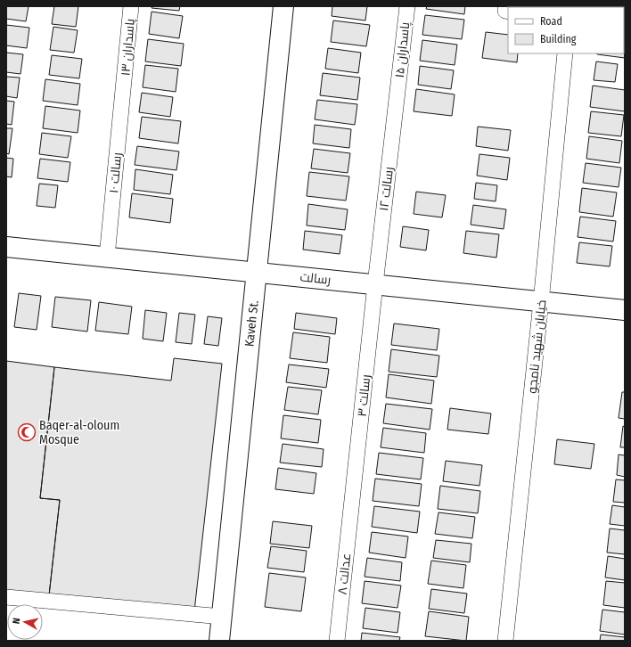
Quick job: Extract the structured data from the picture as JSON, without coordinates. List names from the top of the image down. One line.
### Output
{"streets":{"street":["پاسداران ۱۳","پاسداران ۱۵","رسالت ۱۰","رسالت ۱۲","رسالت","Kaveh St.","خیابان شهید نامجو","رسالت ۳","عدالت ۸"]},"crossings":[["پاسداران ۱۳","رسالت ۱۰"],["پاسداران ۱۵","رسالت ۱۲"],["رسالت ۱۰","رسالت"],["رسالت ۱۲","رسالت"],["رسالت ۱۲","رسالت ۳"],["رسالت","Kaveh St."],["رسالت","خیابان شهید نامجو"],["رسالت","رسالت ۳"],["رسالت ۳","عدالت ۸"]],"places":{"mosque":["Baqer-al-oloum Mosque"]},"legend":["Road","Building"],"north":"left"}
